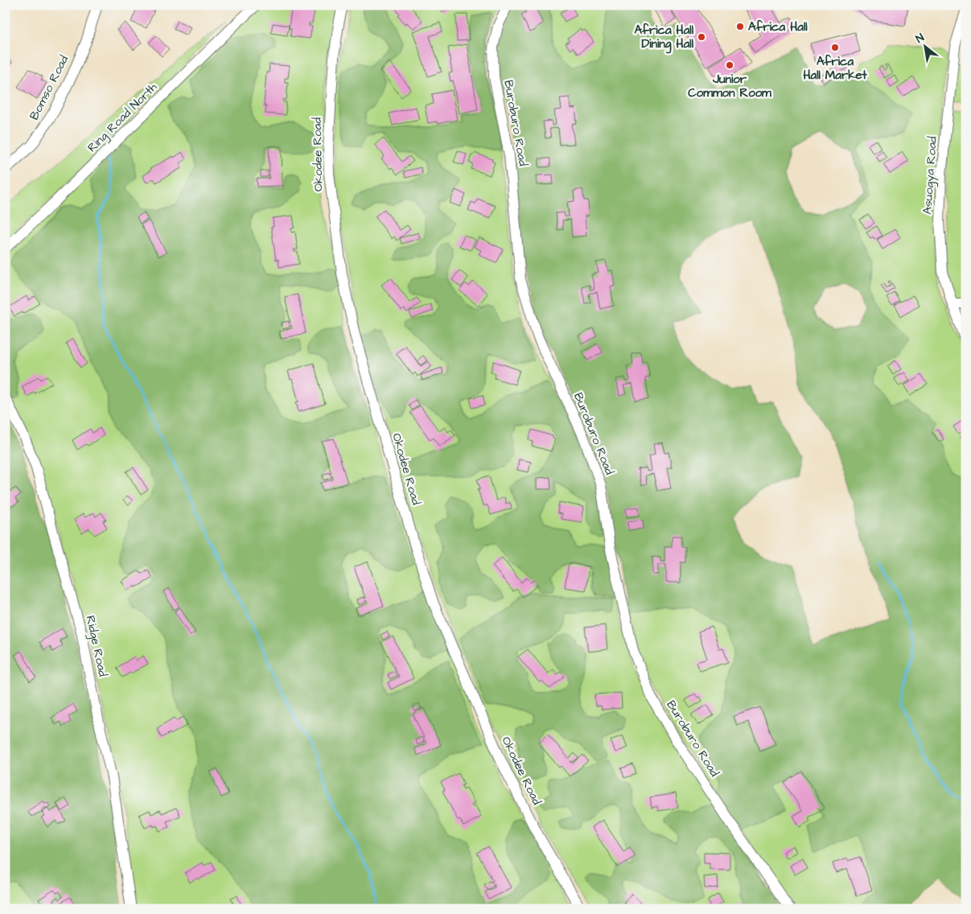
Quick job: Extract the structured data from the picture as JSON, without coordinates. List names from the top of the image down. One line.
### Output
{"streets":{"street":["Bomso Road","Ring Road North","Buroburo Road","Okodee Road","Asuogya Road","Ridge Road"]},"places":["Africa Hall","Africa Hall Dining Hall","Africa Hall Market","Junior Common Room"],"north":"top left"}
